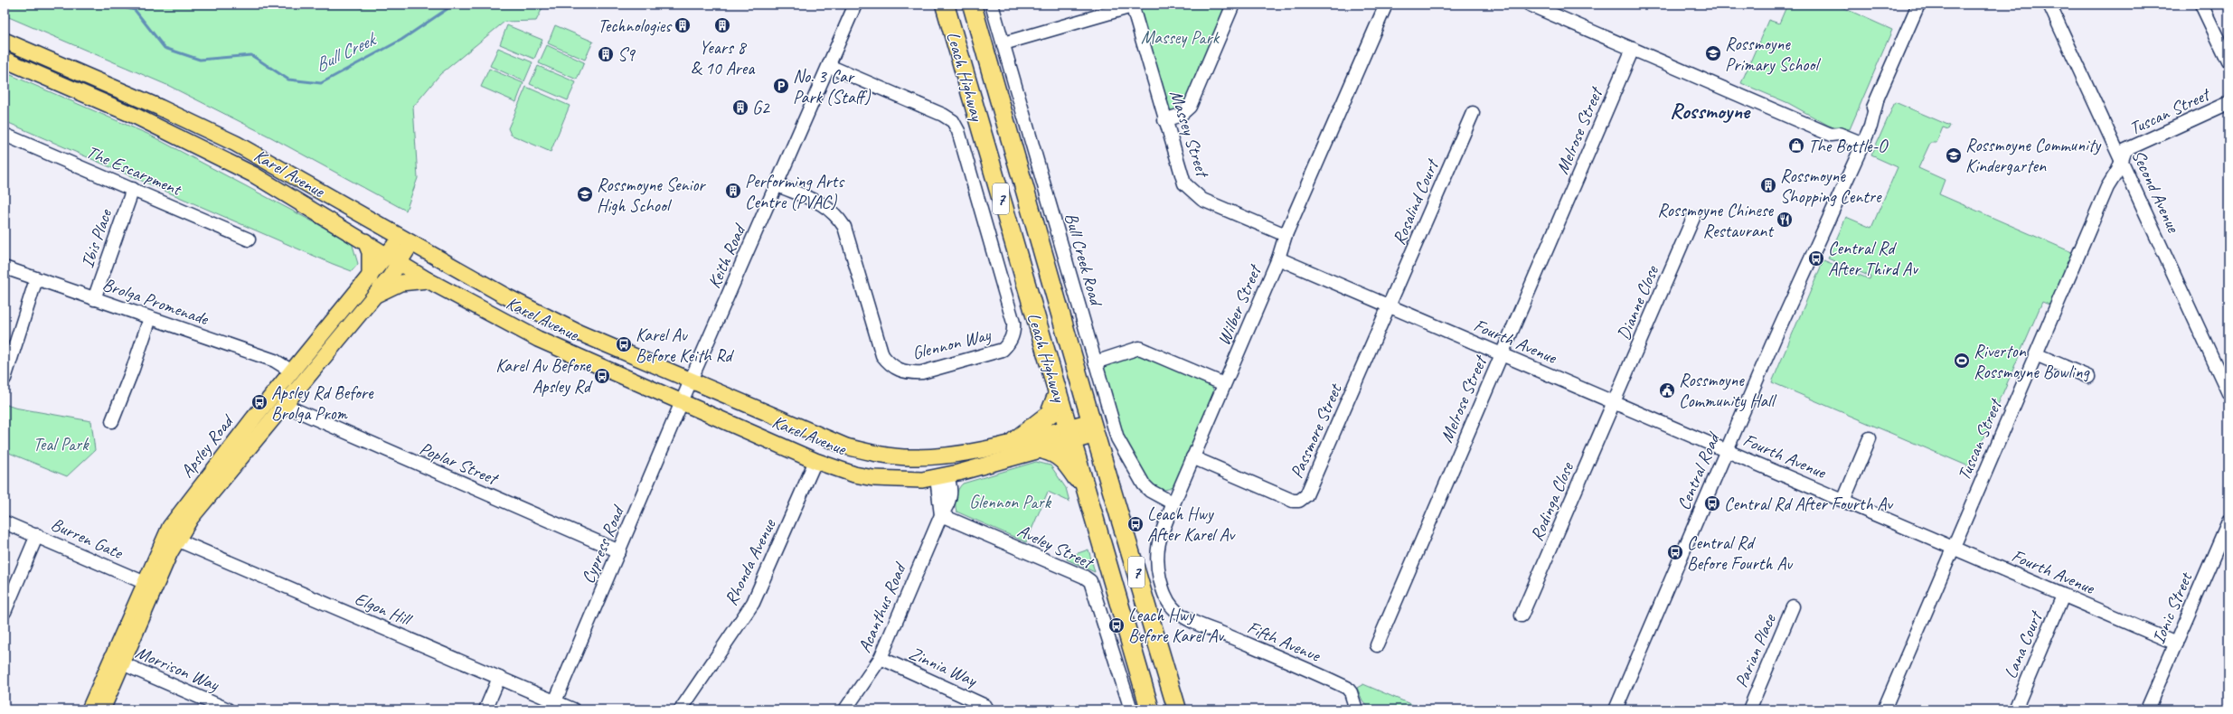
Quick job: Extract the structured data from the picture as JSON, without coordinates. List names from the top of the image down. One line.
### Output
{"streets":{"highway":["Leach Highway","7"],"main road":["Karel Avenue","Apsley Road"],"street":["Tuscan Street","Melrose Street","Massey Street","The Escarpment","Second Avenue","Rosalind Court","Ibis Place","Keith Road","Bull Creek Road","Brolga Promenade","Dianne Close","Wilber Street","Fourth Avenue","Glennon Way","Passmore Street","Poplar Street","Central Road","Rodinga Close","Burren Gate","Cypress Road","Aveley Street","Rhonda Avenue","Elgon Hill","Acanthus Road","Ionic Street","Fifth Avenue","Lana Court","Parian Place","Zinnia Way","Morrison Way"]},"crossings":[["Leach Highway","Karel Avenue"],["Tuscan Street","Second Avenue"],["Tuscan Street","Fourth Avenue"],["Melrose Street","Fourth Avenue"],["Massey Street","Wilber Street"],["The Escarpment","Ibis Place"],["Karel Avenue","Keith Road"],["Karel Avenue","Apsley Road"],["Karel Avenue","Cypress Road"],["Karel Avenue","Rhonda Avenue"],["Karel Avenue","Acanthus Road"],["Rosalind Court","Fourth Avenue"],["Rosalind Court","Passmore Street"],["Ibis Place","Brolga Promenade"],["Keith Road","Glennon Way"],["Keith Road","Cypress Road"],["Bull Creek Road","Wilber Street"],["Brolga Promenade","Apsley Road"],["Dianne Close","Fourth Avenue"],["Dianne Close","Rodinga Close"],["Wilber Street","Fourth Avenue"],["Wilber Street","Passmore Street"],["Wilber Street","Fifth Avenue"],["Fourth Avenue","Passmore Street"],["Fourth Avenue","Central Road"],["Fourth Avenue","Rodinga Close"],["Fourth Avenue","Ionic Street"],["Fourth Avenue","Lana Court"],["Apsley Road","Poplar Street"],["Apsley Road","Burren Gate"],["Apsley Road","Elgon Hill"],["Apsley Road","Morrison Way"],["Poplar Street","Cypress Road"],["Cypress Road","Elgon Hill"],["Aveley Street","Acanthus Road"],["Acanthus Road","Zinnia Way"]],"districts":["Rossmoyne"],"water":["Bull Creek"],"parks":["Massey Park","Teal Park","Glennon Park"],"places":{"building":["Technologies","Years 8 & 10 Area","S9","G2","Rossmoyne Shopping Centre","Performing Arts Centre (PVAC)"],"school or university":["Rossmoyne Primary School","Rossmoyne Community Kindergarten","Rossmoyne Senior High School"],"parking":["No. 3 Car Park (Staff)"],"shop":["The Bottle-O"],"restaurant":["Rossmoyne Chinese Restaurant"],"bus stop":["Central Rd After Third Av","Karel Av Before Keith Rd","Karel Av Before Apsley Rd","Apsley Rd Before Brolga Prom","Central Rd After Fourth Av","Leach Hwy After Karel Av","Central Rd Before Fourth Av","Leach Hwy Before Karel Av"],"sports":["Riverton Rossmoyne Bowling"],"public building":["Rossmoyne Community Hall"]}}
